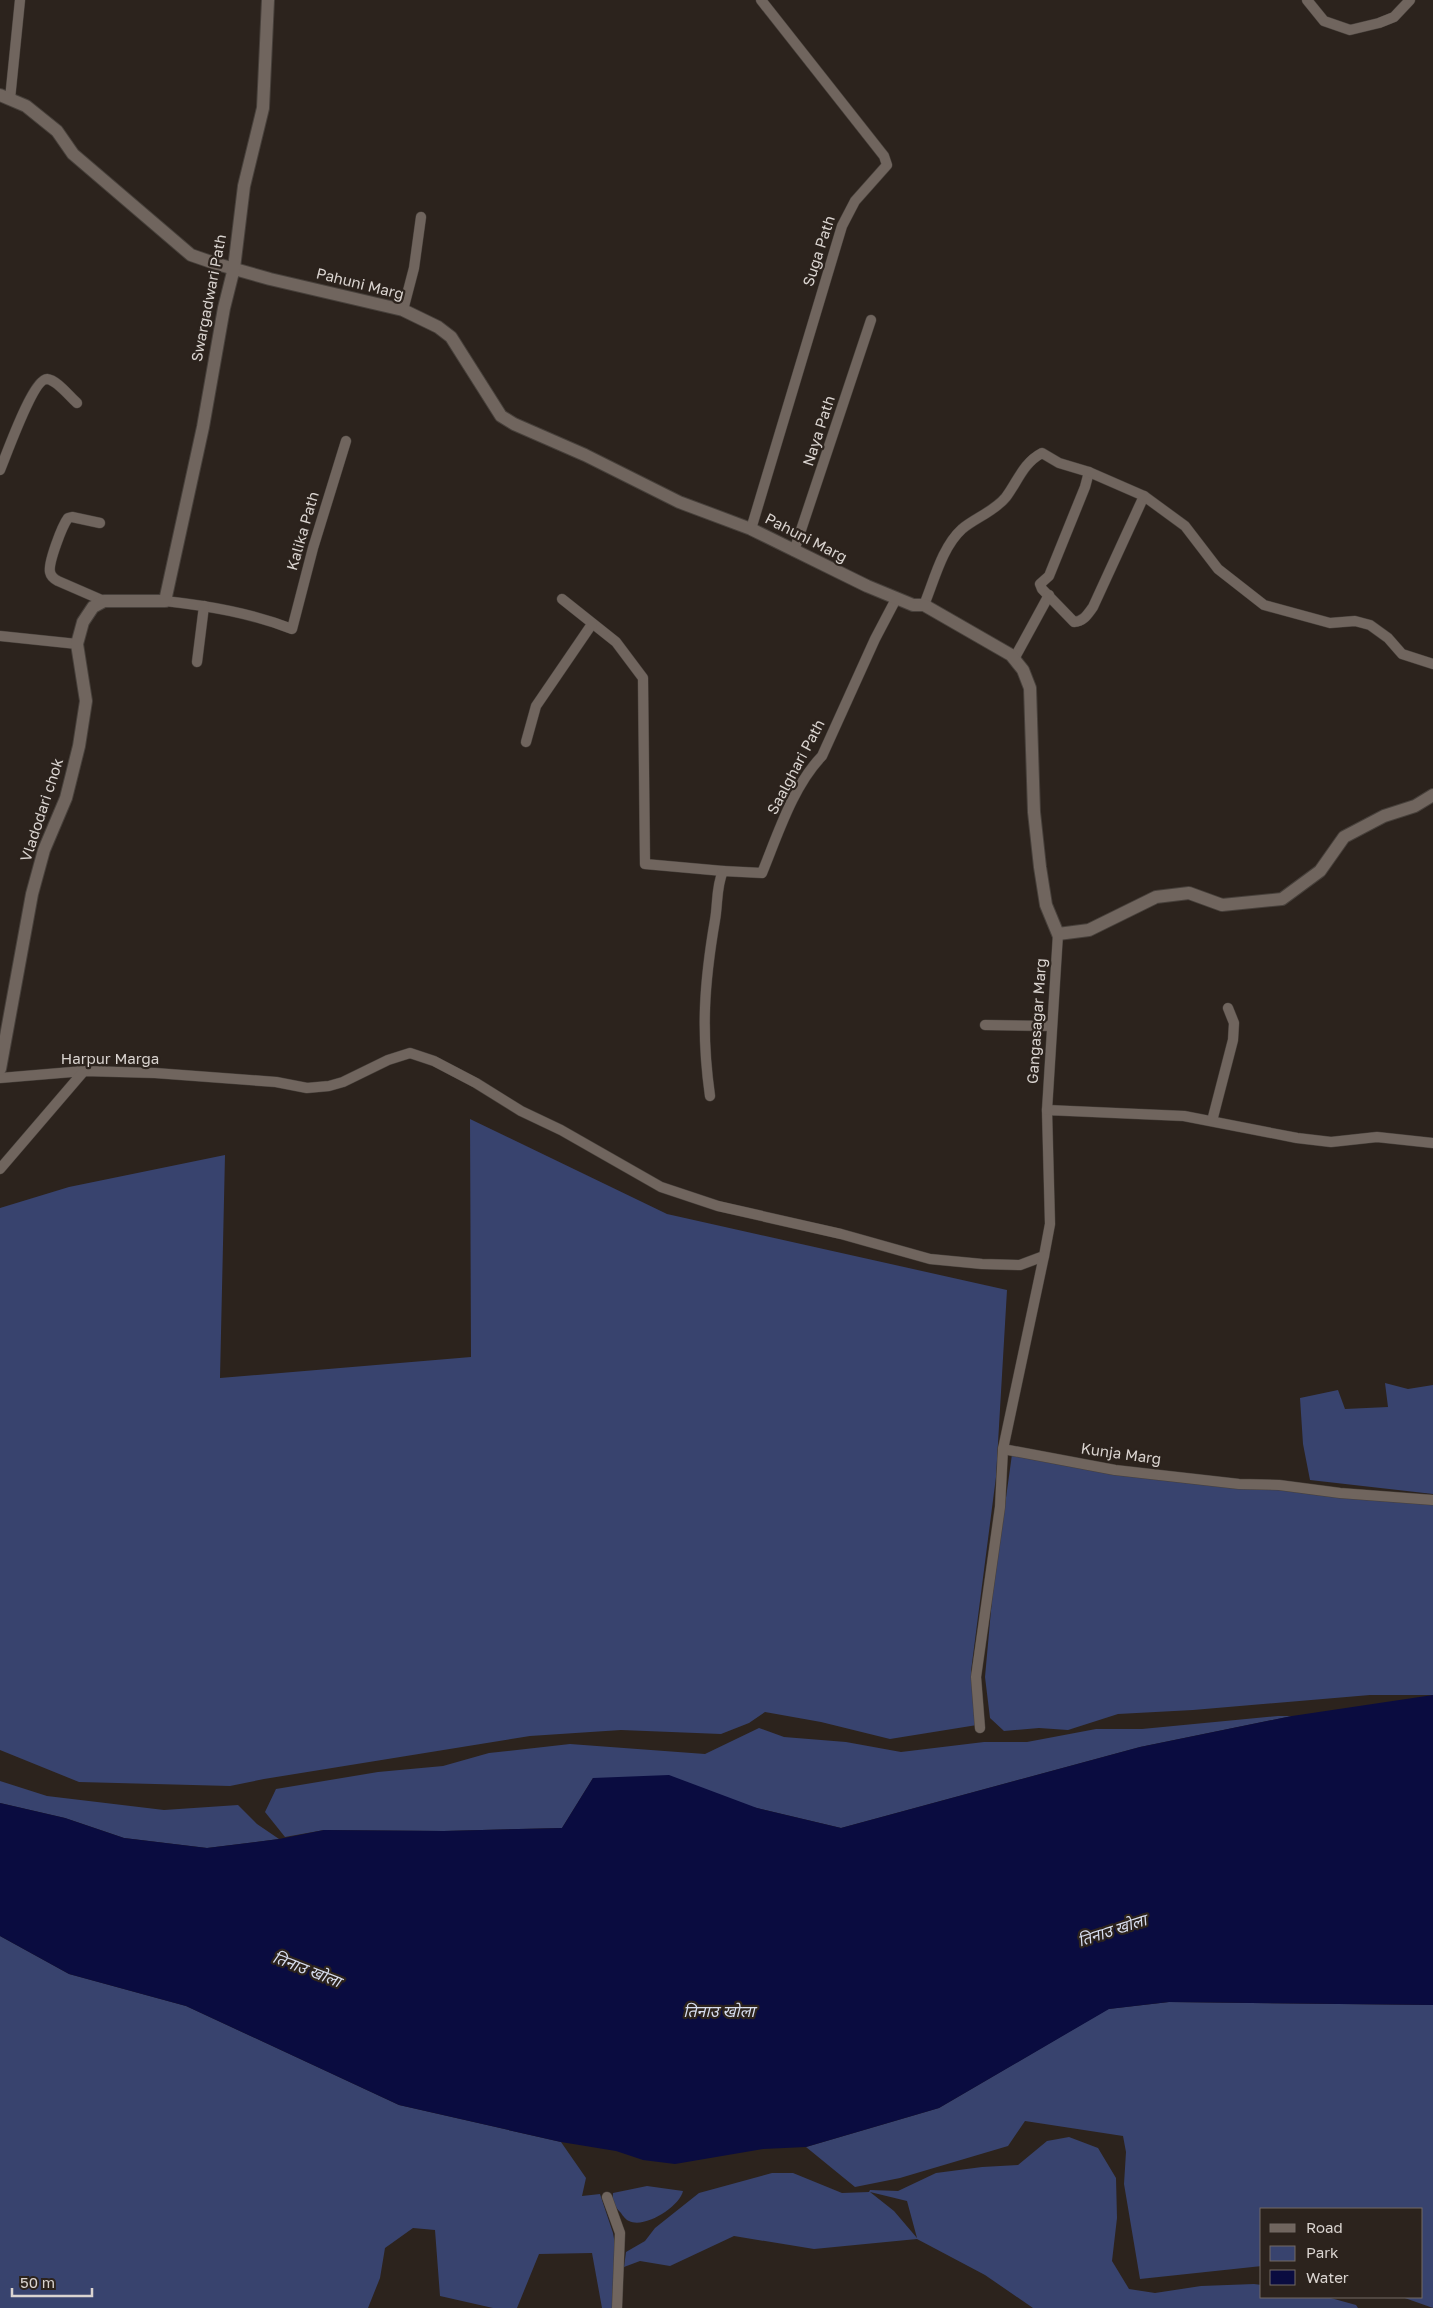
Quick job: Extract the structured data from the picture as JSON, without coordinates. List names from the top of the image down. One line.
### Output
{"streets":{"street":["Suga Path","Pahuni Marg","Swargadwari Path","Naya Path","Kalika Path","Saalghari Path","Vladodari chok","Gangasagar Marg","Harpur Marga","Kunja Marg"]},"crossings":[["Suga Path","Pahuni Marg"],["Pahuni Marg","Swargadwari Path"],["Pahuni Marg","Naya Path"],["Pahuni Marg","Saalghari Path"],["Pahuni Marg","Gangasagar Marg"],["Gangasagar Marg","Harpur Marga"]],"water":["तिनाउ खोला"],"legend":["Road","Park","Water"],"scale_bar":"50 m"}
